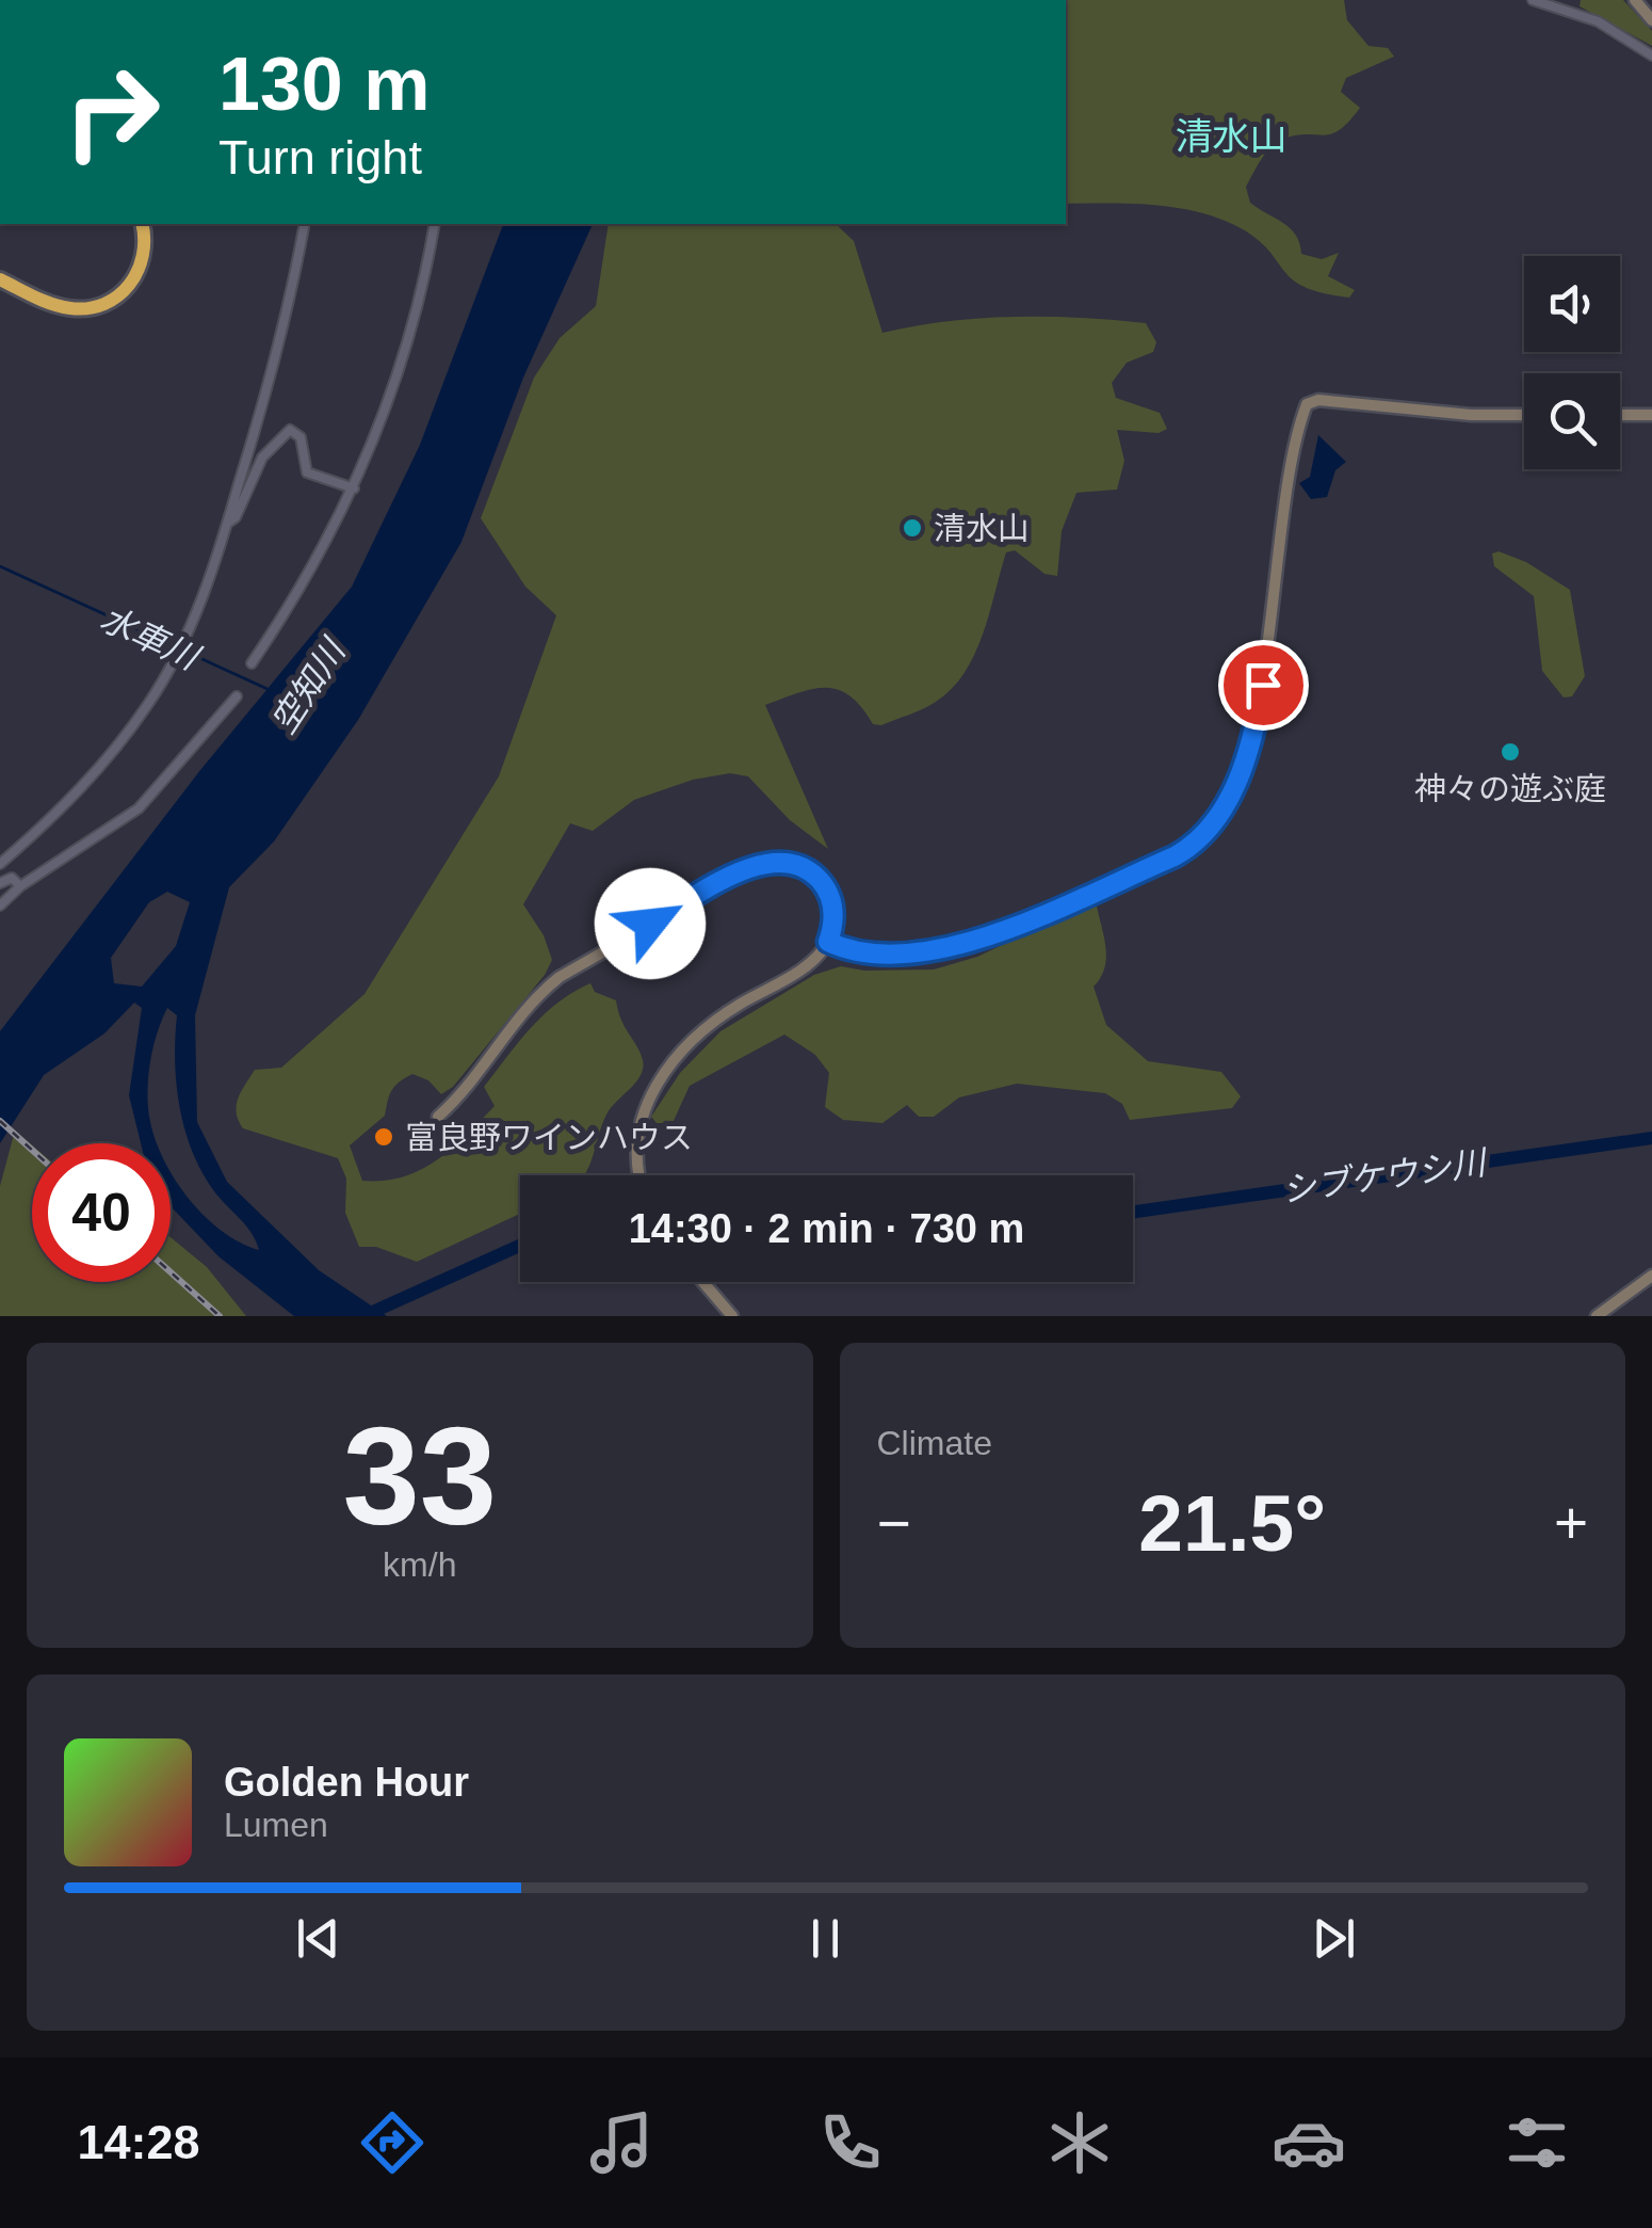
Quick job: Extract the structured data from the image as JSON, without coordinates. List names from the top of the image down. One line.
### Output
{"districts":["清水山"],"water":["水車川","空知川","シブケウシ川"],"places":["清水山","神々の遊ぶ庭","富良野ワインハウス"],"page":{"turn":["130 m","Turn right"],"limit":"40","trip":"14:30 · 2 min · 730 m","tile":[["33","km/h"],"Climate"],"heat":["−","21.5°","+"],"song":["Golden Hour","Lumen"],"tabs":"14:28"}}
